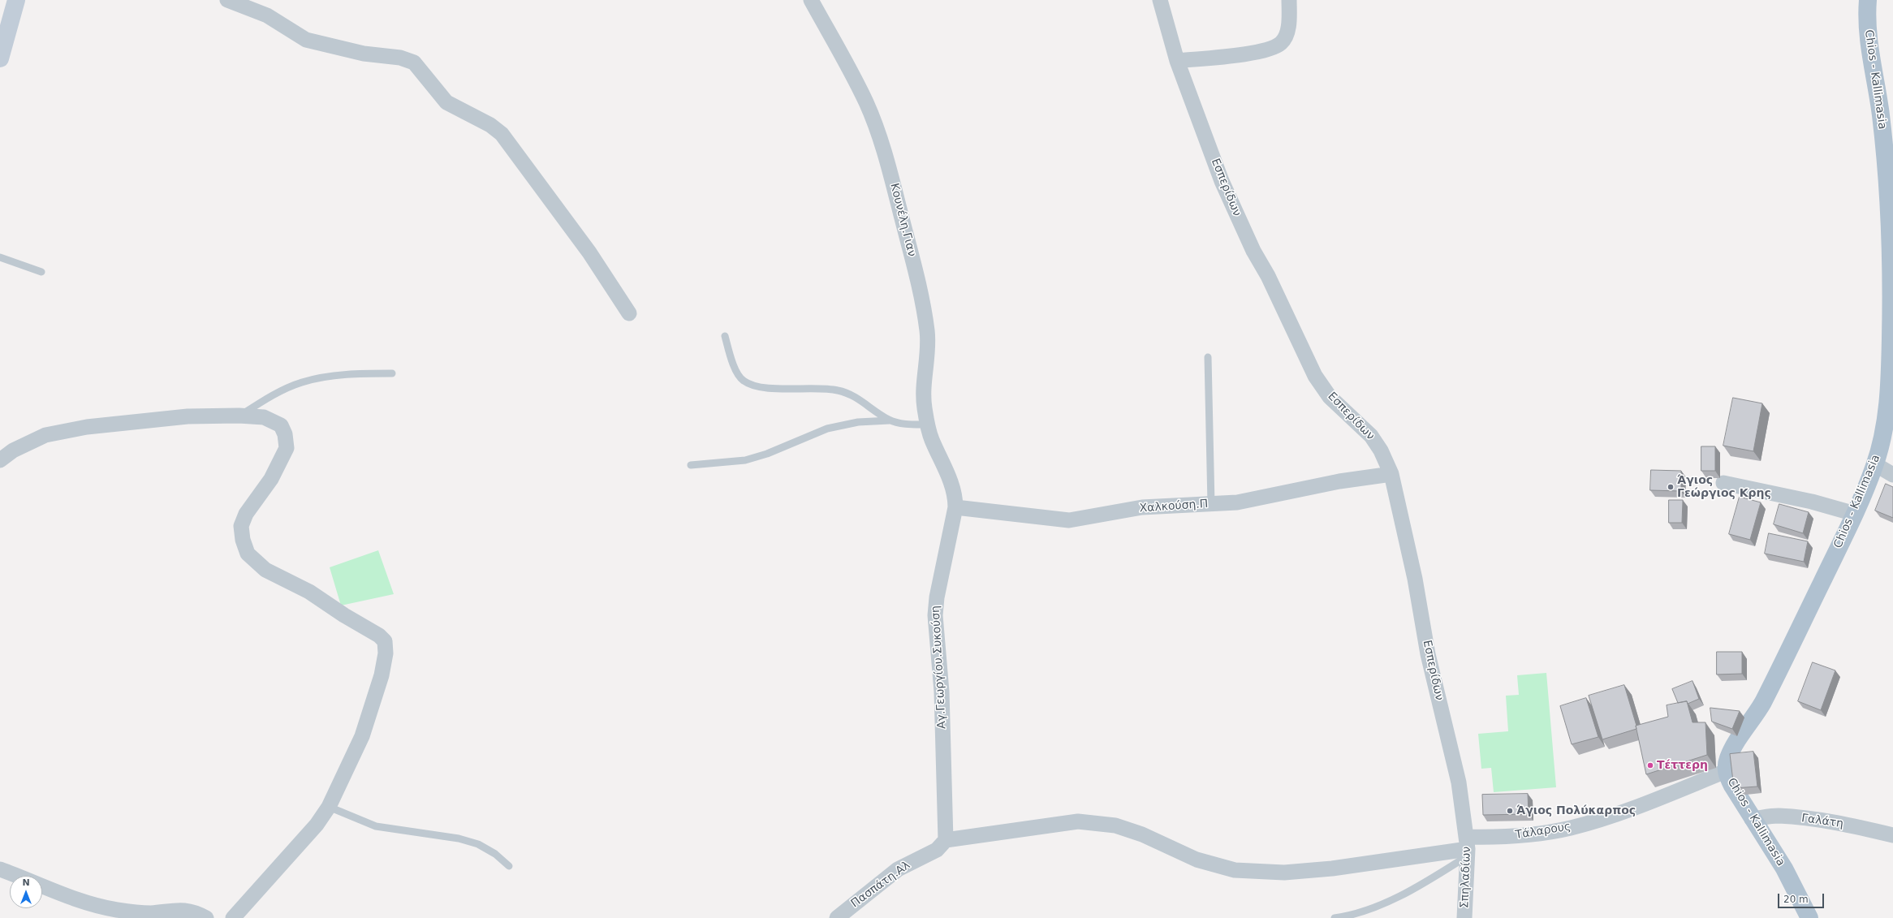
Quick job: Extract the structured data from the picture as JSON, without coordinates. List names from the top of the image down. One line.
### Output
{"streets":{"main road":["Chios - Kallimasia"],"street":["Εσπερίδων","Κουνέλη.Γιαν","Χαλκούση.Π","Αγ.Γεωργίου.Συκούση","Γαλάτη","Τάλαρους","Σπηλαδίων","Πασπάτη.Αλ"]},"crossings":[["Chios - Kallimasia","Γαλάτη"],["Chios - Kallimasia","Τάλαρους"],["Εσπερίδων","Χαλκούση.Π"],["Εσπερίδων","Τάλαρους"],["Εσπερίδων","Σπηλαδίων"],["Κουνέλη.Γιαν","Αγ.Γεωργίου.Συκούση"],["Χαλκούση.Π","Αγ.Γεωργίου.Συκούση"],["Αγ.Γεωργίου.Συκούση","Τάλαρους"],["Αγ.Γεωργίου.Συκούση","Πασπάτη.Αλ"],["Τάλαρους","Σπηλαδίων"],["Τάλαρους","Πασπάτη.Αλ"]],"places":["Άγιος Γεώργιος Κρης","Τέττερη","Άγιος Πολύκαρπος"],"scale_bar":"20 m","north":"top"}
